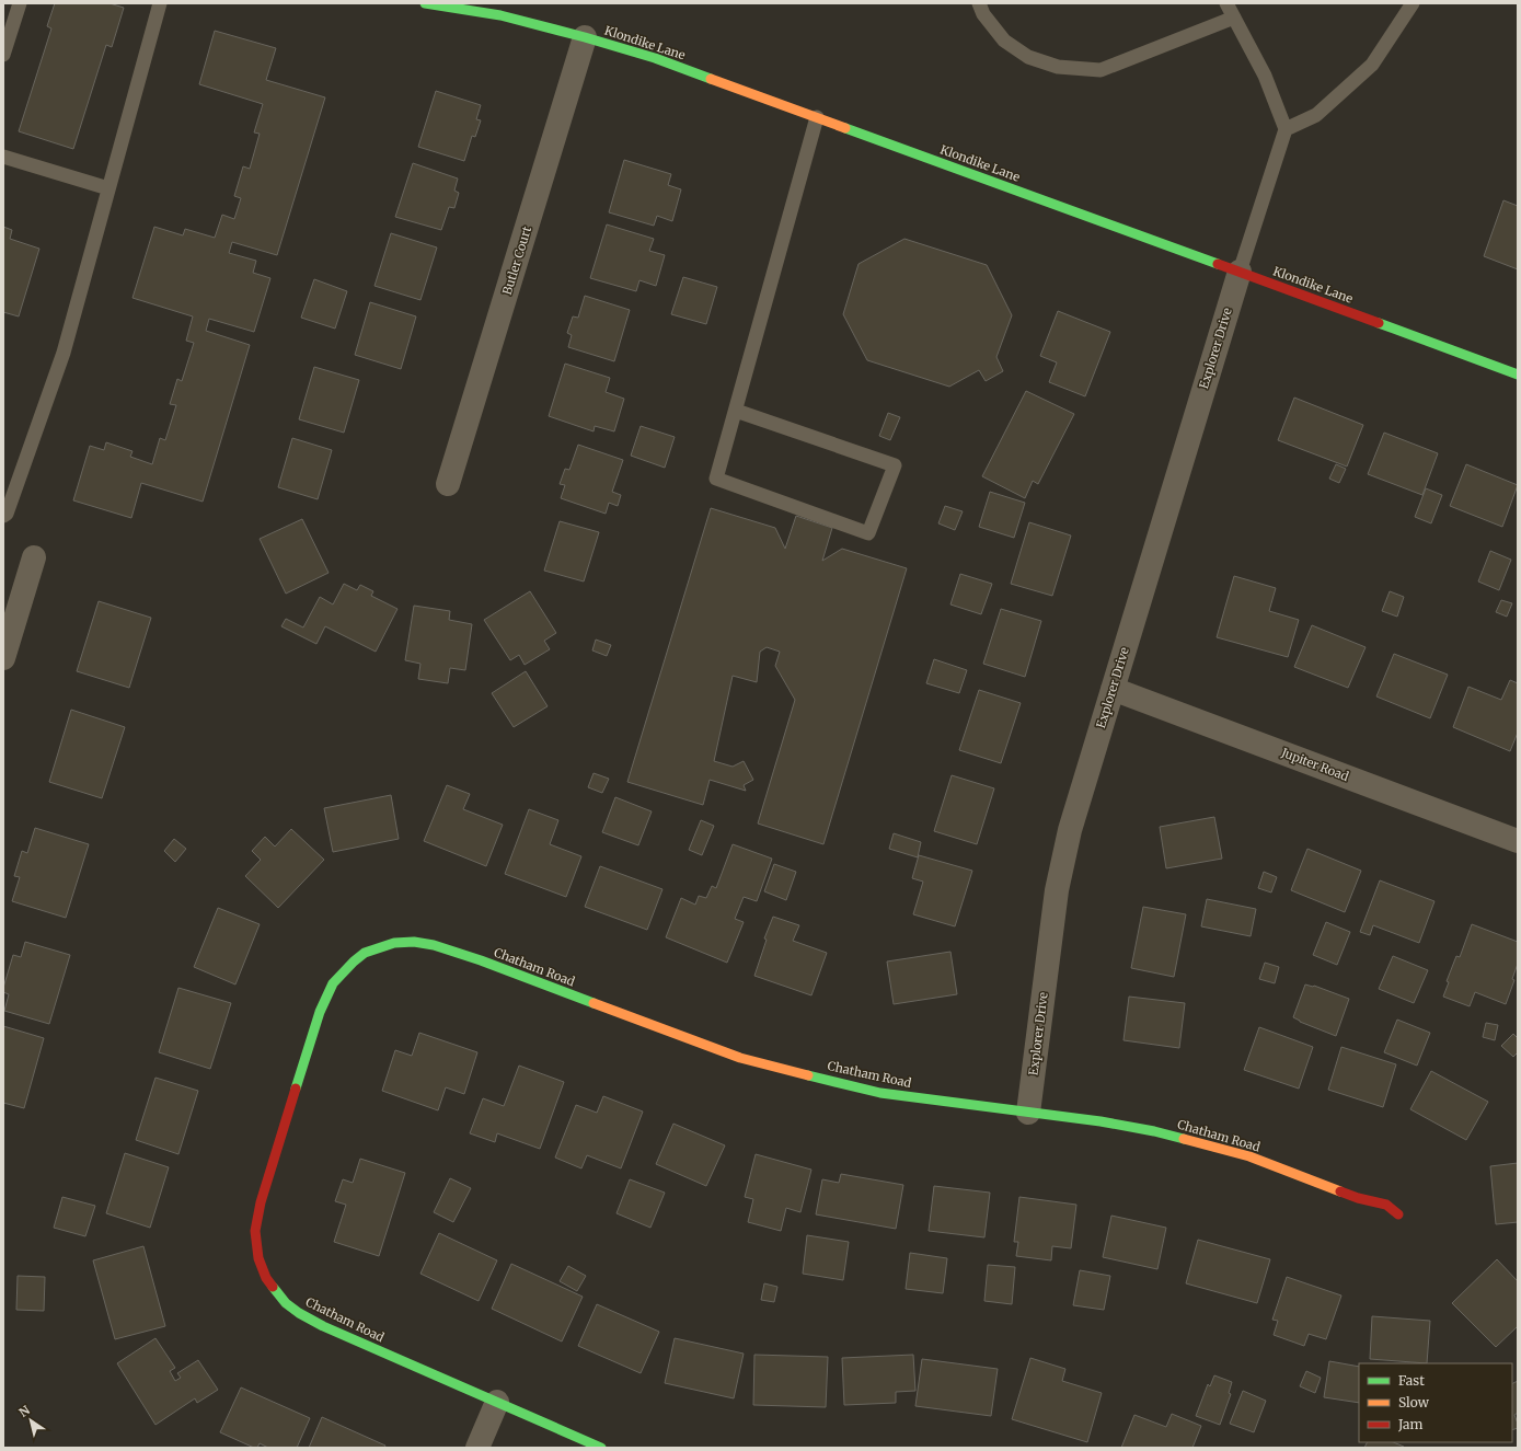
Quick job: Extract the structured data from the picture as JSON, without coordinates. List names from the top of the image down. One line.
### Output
{"streets":{"street":["Klondike Lane","Butler Court","Explorer Drive","Jupiter Road","Chatham Road"]},"crossings":[["Klondike Lane","Butler Court"],["Klondike Lane","Explorer Drive"],["Explorer Drive","Jupiter Road"],["Explorer Drive","Chatham Road"]],"legend":["Fast","Slow","Jam"],"north":"top left"}
